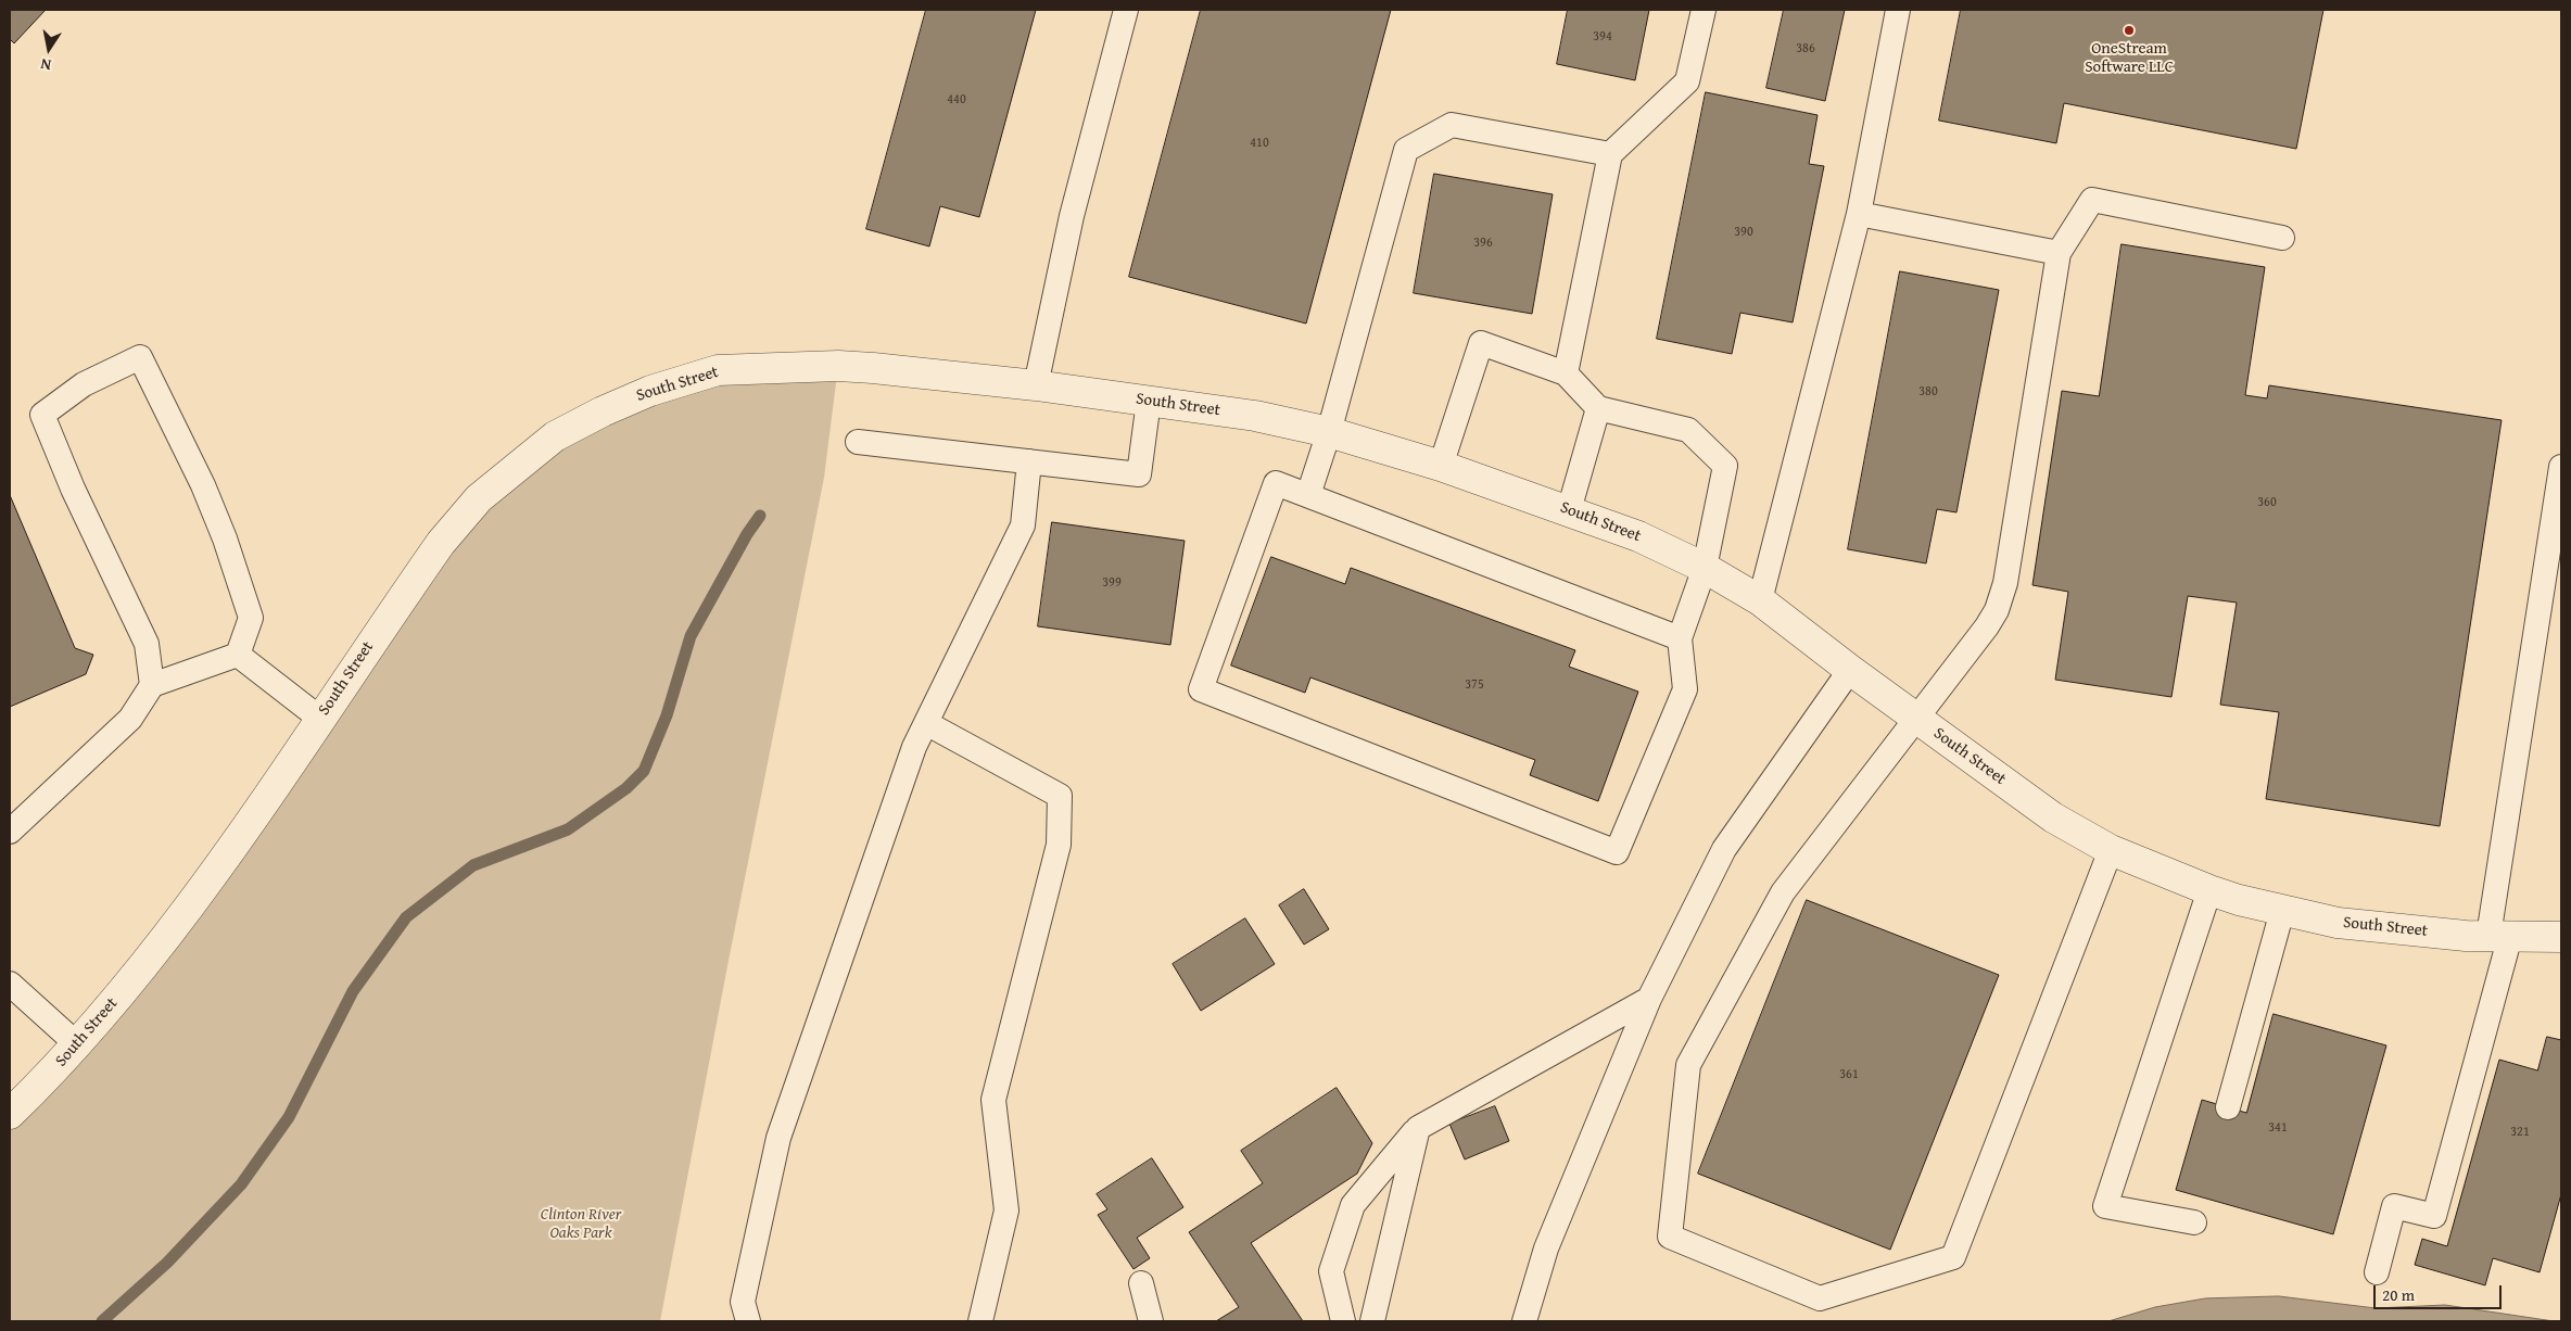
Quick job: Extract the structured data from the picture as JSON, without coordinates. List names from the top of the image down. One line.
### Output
{"streets":{"street":["South Street"]},"parks":["Clinton River Oaks Park"],"places":["OneStream Software LLC"],"house_numbers":["394","386","440","410","390","396","380","360","399","375","361","341","321"],"scale_bar":"20 m","north":"bottom"}
